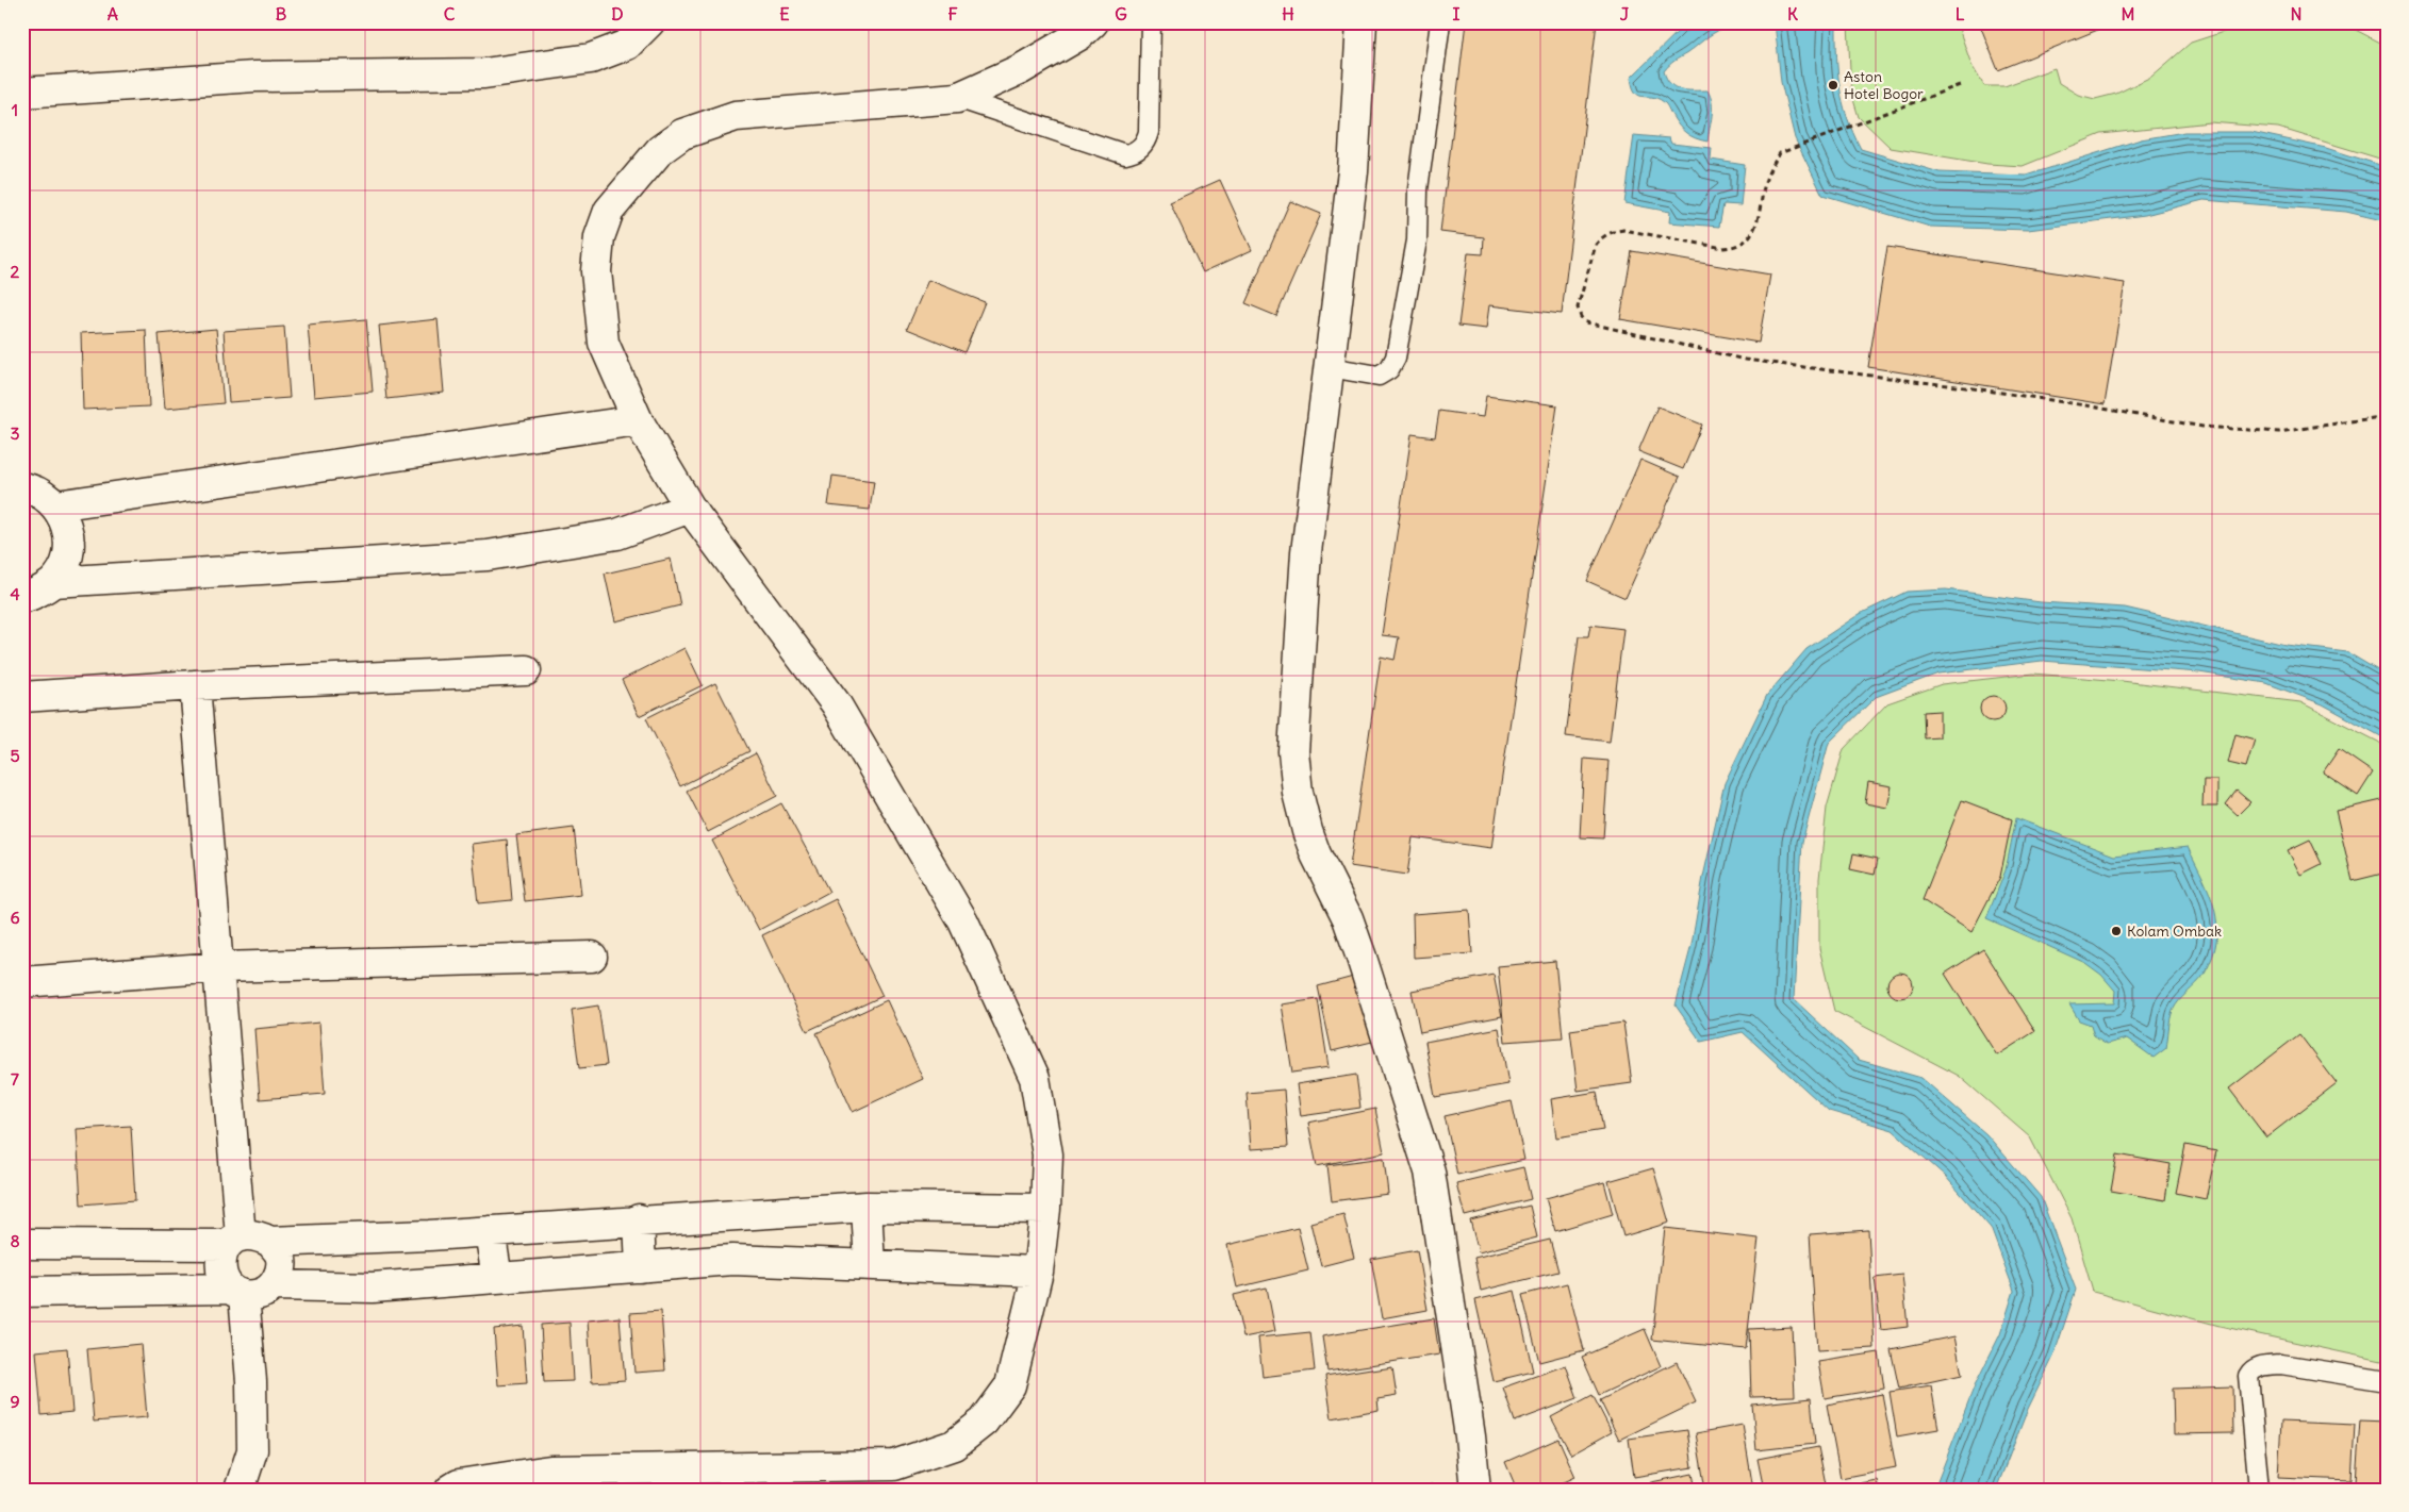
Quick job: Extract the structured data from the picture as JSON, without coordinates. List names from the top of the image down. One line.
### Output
{"places":["Aston Hotel Bogor","Kolam Ombak"],"grid":{"columns":["A","B","C","D","E","F","G","H","I","J","K","L","M","N"],"rows":["1","2","3","4","5","6","7","8","9"]}}
